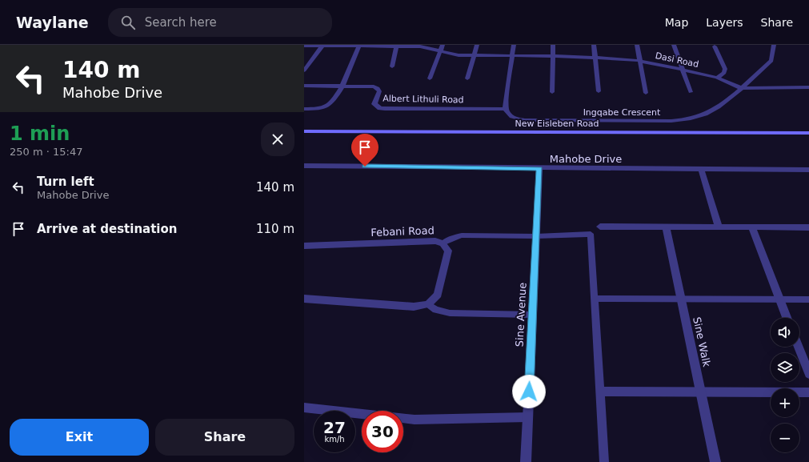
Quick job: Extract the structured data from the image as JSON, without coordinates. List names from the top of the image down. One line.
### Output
{"streets":{"main road":["New Eisleben Road"],"street":["Dasi Road","Albert Lithuli Road","Ingqabe Crescent","Mahobe Drive","Febani Road","Sine Avenue","Sine Walk"]},"crossings":[["Dasi Road","Ingqabe Crescent"],["Albert Lithuli Road","Ingqabe Crescent"],["Mahobe Drive","Sine Avenue"]],"page":{"header":"Waylane","search":"Search here","nav":["Map","Layers","Share"],"turn":["140 m","Mahobe Drive"],"heading":["1 min","250 m · 15:47"],"list":[{"name":"Turn left","note":"Mahobe Drive","value":"140 m"},{"name":"Arrive at destination","value":"110 m"}],"map_buttons":["+","−"],"speed":"27 km/h","limit":"30","buttons":["Exit","Share"]}}
